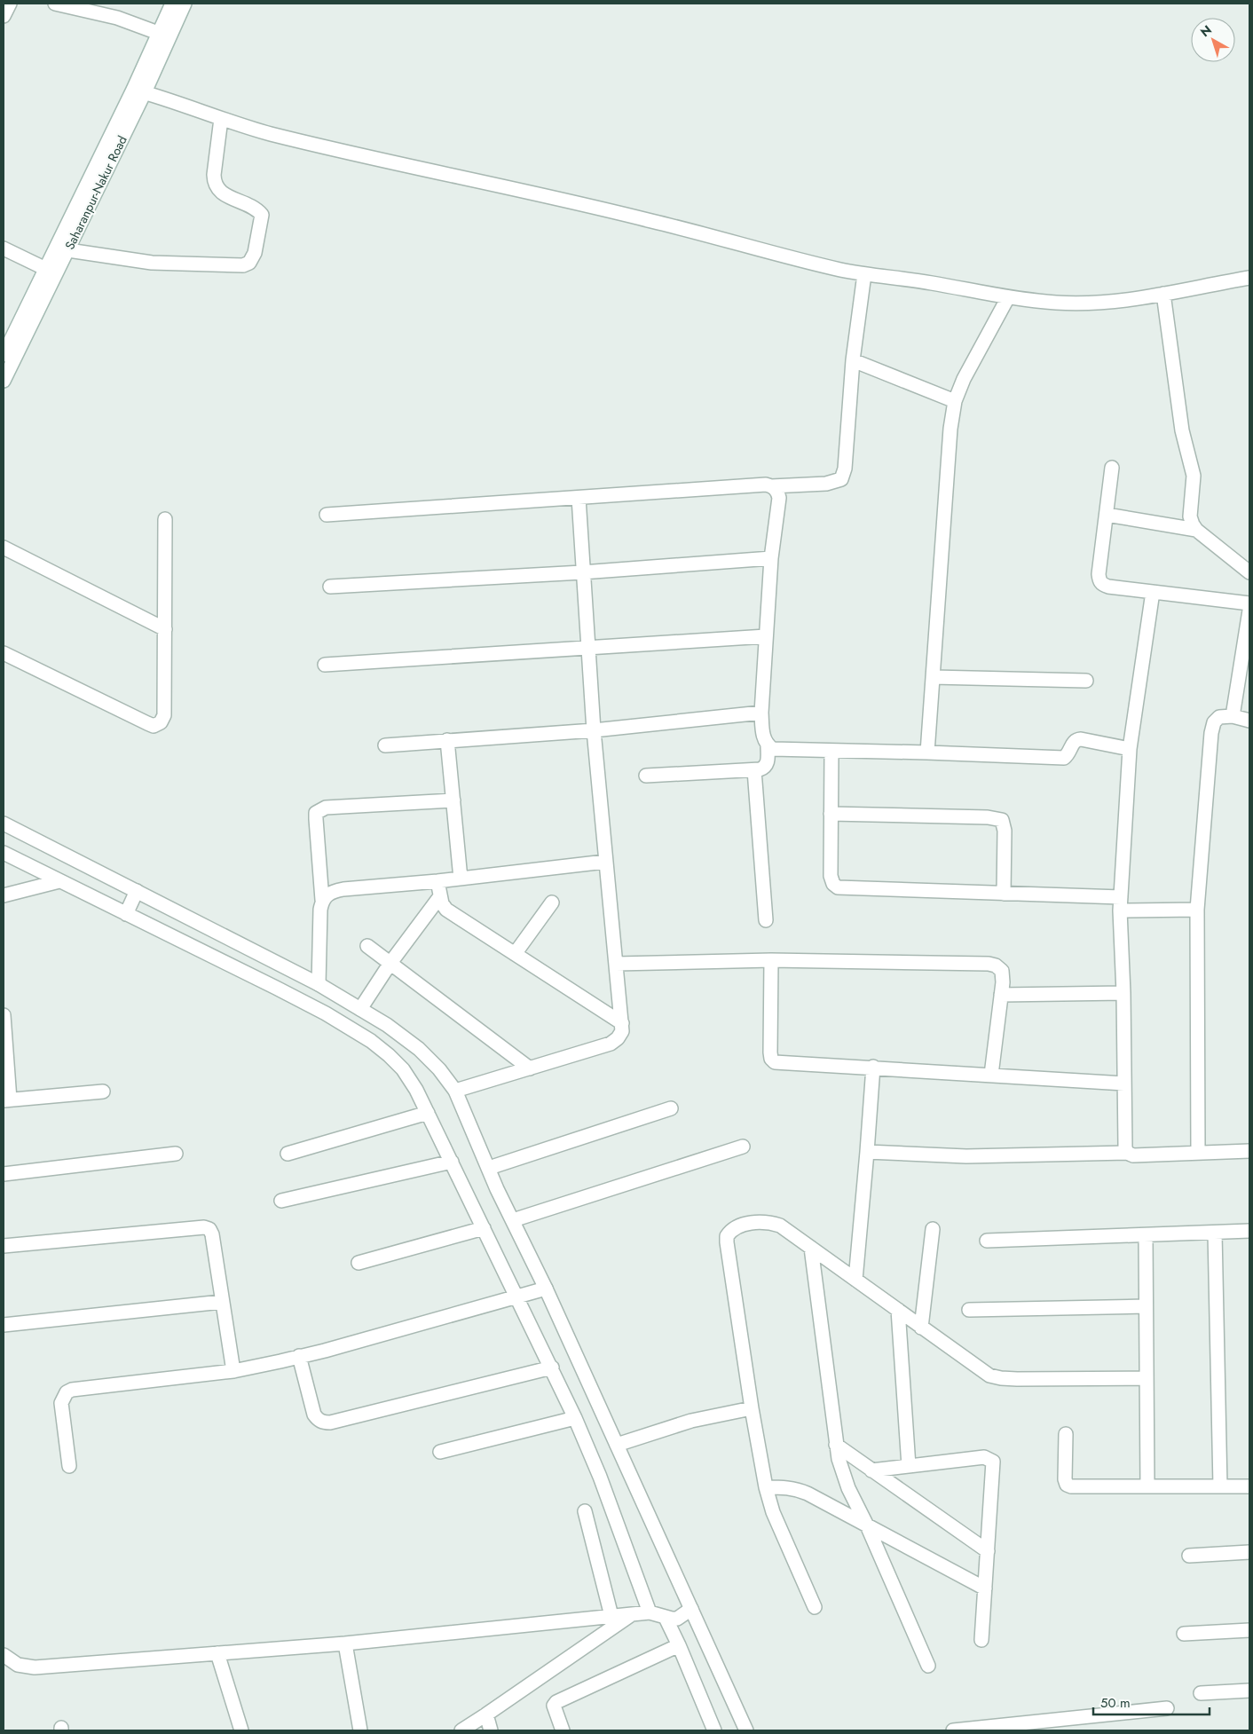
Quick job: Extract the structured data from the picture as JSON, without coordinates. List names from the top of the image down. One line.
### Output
{"streets":{"street":["Saharanpur-Nakur Road"]},"scale_bar":"50 m","north":"top left"}
